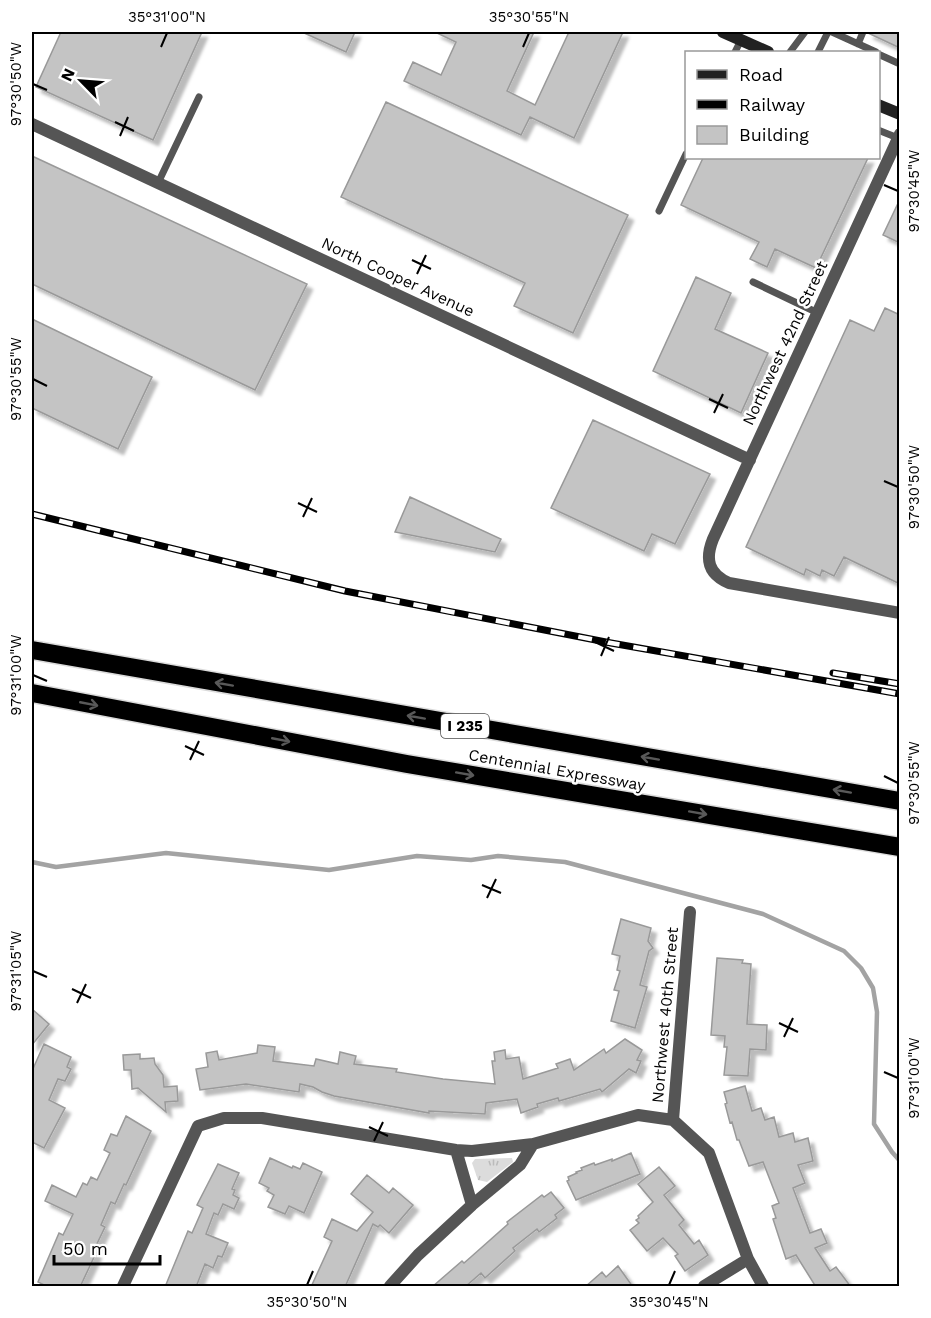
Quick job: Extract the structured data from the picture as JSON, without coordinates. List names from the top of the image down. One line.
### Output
{"streets":{"highway":["I 235","Centennial Expressway"],"street":["North Cooper Avenue","Northwest 42nd Street","Northwest 40th Street"]},"crossings":[["North Cooper Avenue","Northwest 42nd Street"]],"legend":["Road","Railway","Building"],"scale_bar":"50 m","north":"top left","coordinates":["35°31'00\"N","35°30'55\"N","97°30'50\"W","97°30'45\"W","97°30'55\"W","97°31'00\"W","97°31'05\"W","35°30'50\"N","35°30'45\"N"]}
